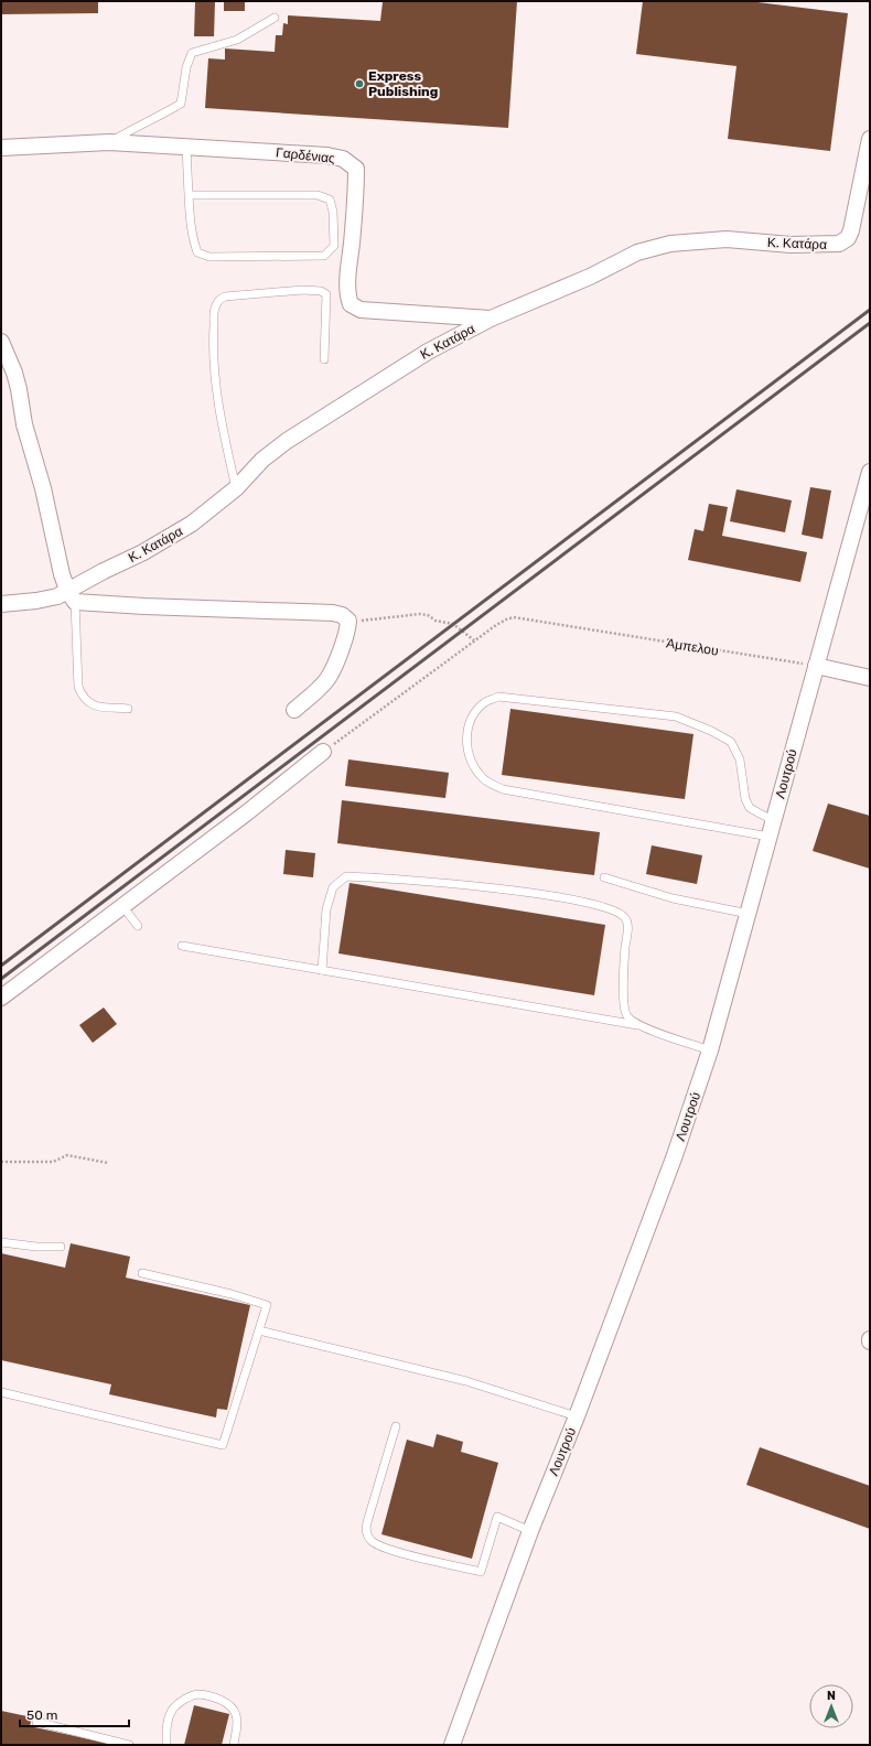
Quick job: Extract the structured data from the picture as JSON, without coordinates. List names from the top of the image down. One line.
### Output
{"streets":{"street":["Γαρδένιας","Κ. Κατάρα","Λουτρού"],"path":["Άμπελου"]},"crossings":[["Γαρδένιας","Κ. Κατάρα"],["Άμπελου","Λουτρού"]],"places":["Express Publishing"],"scale_bar":"50 m","north":"top"}
